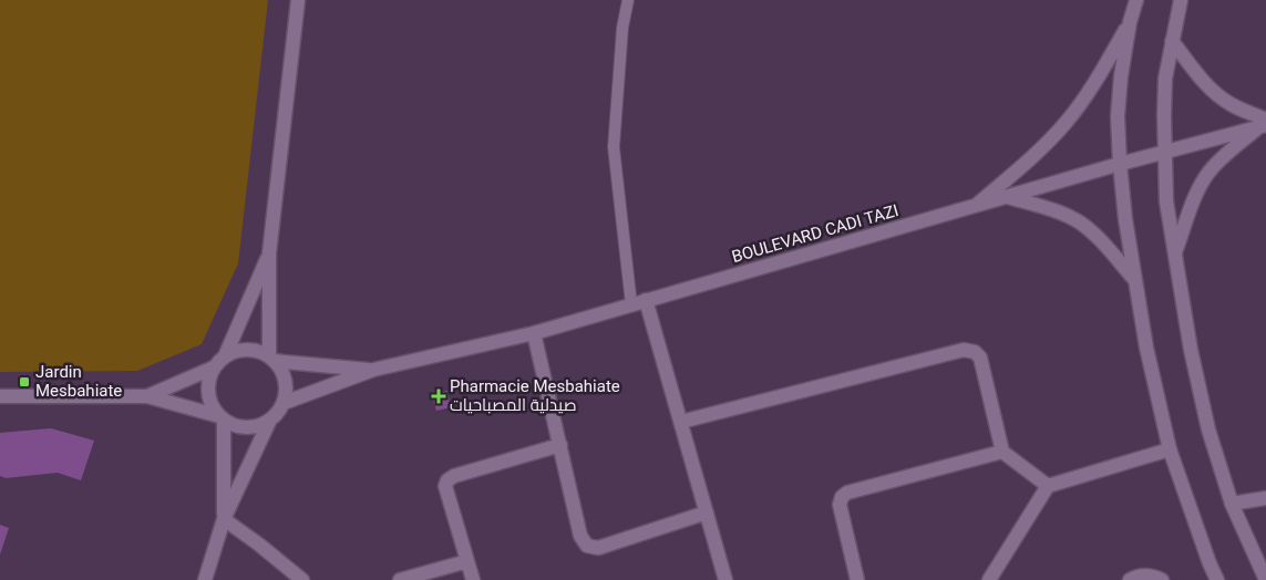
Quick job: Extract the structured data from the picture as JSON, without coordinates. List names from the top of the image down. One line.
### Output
{"streets":{"main road":["BOULEVARD CADI TAZI"]},"places":{"transit":["Jardin Mesbahiate"],"health":["Pharmacie Mesbahiate صيدلية المصباحيات"]}}
